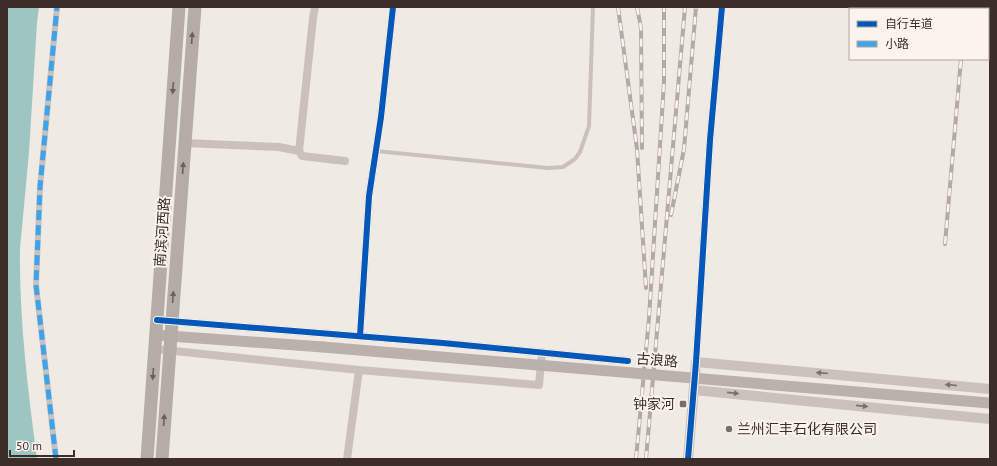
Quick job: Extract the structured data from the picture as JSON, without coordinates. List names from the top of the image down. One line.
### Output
{"streets":{"highway":["南滨河西路"],"main road":["古浪路"]},"crossings":[["南滨河西路","古浪路"]],"places":{"transit":["钟家河"],"other":["兰州汇丰石化有限公司"]},"legend":["自行车道","小路"],"scale_bar":"50 m"}
